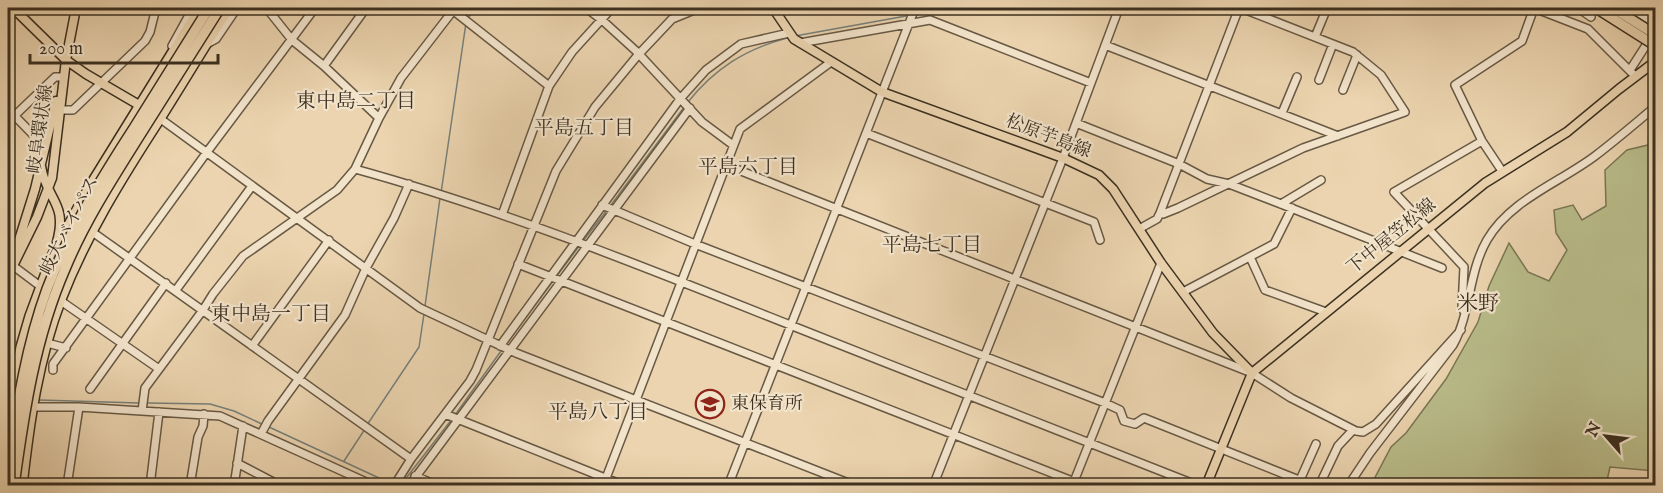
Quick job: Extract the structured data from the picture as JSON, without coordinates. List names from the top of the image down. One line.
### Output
{"streets":{"highway":["岐大バイパス"],"main road":["岐阜環状線","松原芋島線","下中屋笠松線"]},"crossings":[["松原芋島線","下中屋笠松線"]],"districts":["東中島二丁目","平島五丁目","平島六丁目","平島七丁目","米野","東中島一丁目","平島八丁目"],"places":{"school or university":["東保育所"]},"scale_bar":"200 m","north":"top left"}
